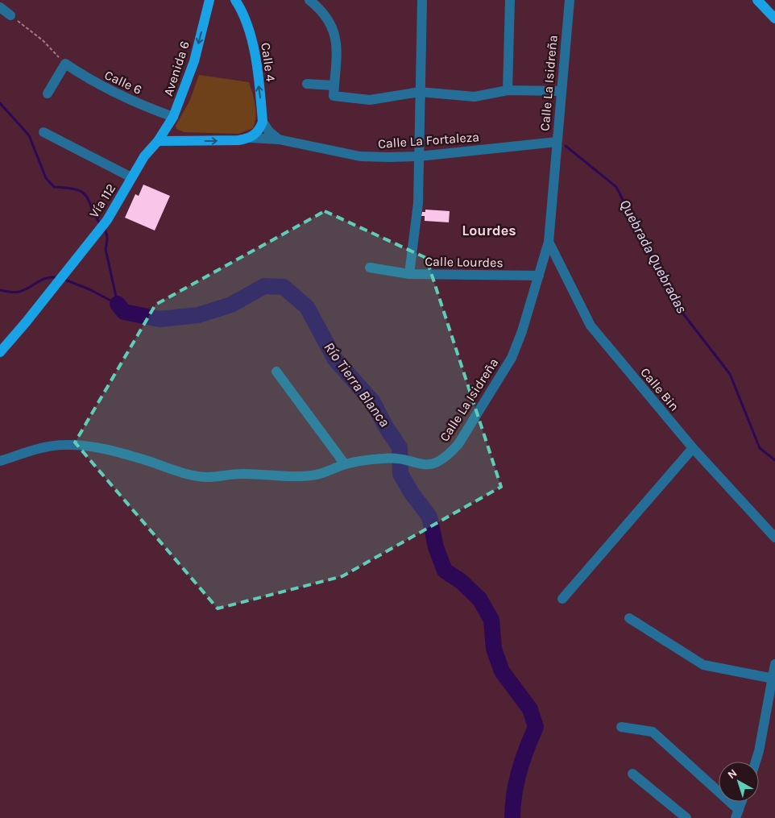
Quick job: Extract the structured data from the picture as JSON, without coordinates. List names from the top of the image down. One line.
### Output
{"streets":{"main road":["Calle 4","Avenida 6","Vía 112"],"street":["Calle 6","Calle La Isidreña","Calle La Fortaleza","Calle Lourdes","Calle Bin"]},"crossings":[["Avenida 6","Calle 6"],["Avenida 6","Vía 112"],["Calle La Isidreña","Calle La Fortaleza"],["Calle La Isidreña","Calle Lourdes"],["Calle La Isidreña","Calle Bin"],["Calle La Fortaleza","Calle Lourdes"]],"one_way":["Calle 4","Avenida 6"],"districts":["Lourdes"],"water":["Quebrada Quebradas","Río Tierra Blanca"],"north":"top left"}
